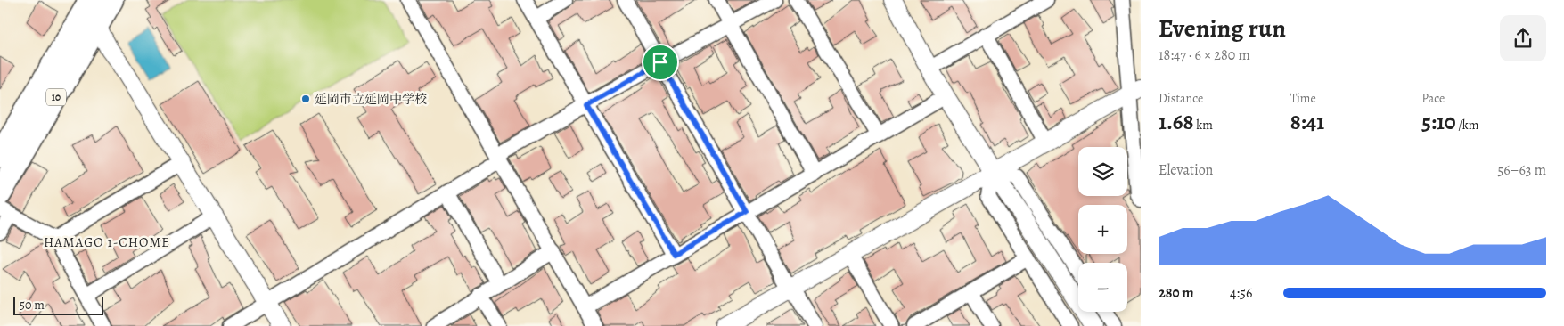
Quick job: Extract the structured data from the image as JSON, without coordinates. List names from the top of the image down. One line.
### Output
{"streets":{"highway":["10"]},"districts":["HAMAGO 1-CHOME"],"places":["延岡市立延岡中学校"],"scale_bar":"50 m","page":{"heading":["Evening run","18:47 · 6 × 280 m"],"stats":[["Distance","1.68 km"],["Time","8:41"],["Pace","5:10 /km"]],"map_buttons":["+","−"],"chart":["Elevation","56–63 m"],"list":[{"name":"280 m","note":"4:56"}],"scale":"50 m"}}
